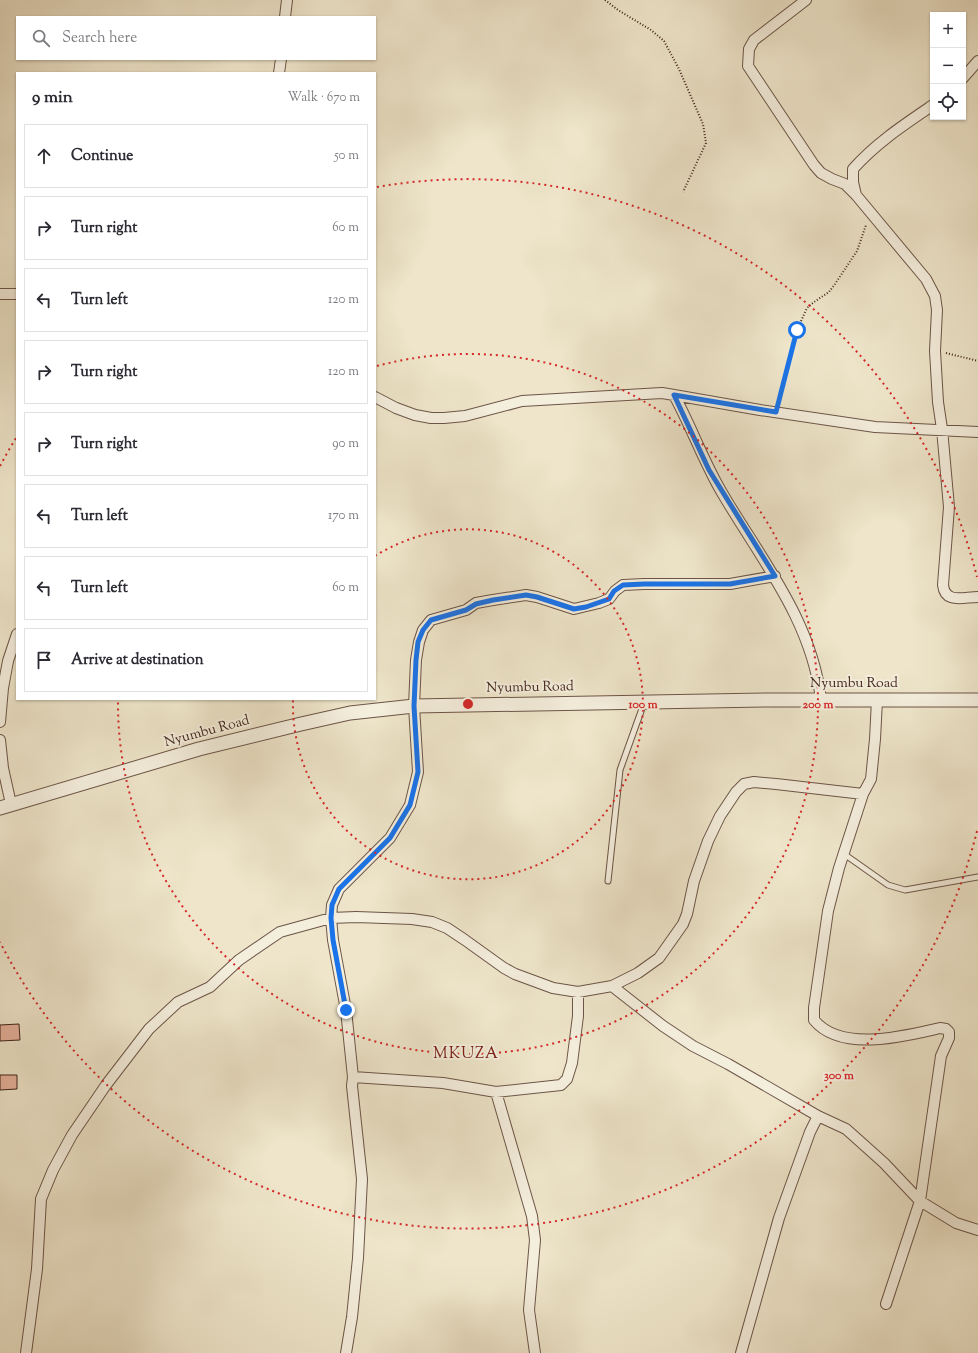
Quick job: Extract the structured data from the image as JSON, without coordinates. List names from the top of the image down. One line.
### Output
{"streets":{"street":["Nyumbu Road"]},"districts":["MKUZA"],"page":{"map_buttons":["+","−"],"search":"Search here","heading":["9 min","Walk · 670 m"],"list":[["Continue","50 m"],["Turn right","60 m"],["Turn left","120 m"],["Turn right","120 m"],["Turn right","90 m"],["Turn left","170 m"],["Turn left","60 m"],"Arrive at destination"]},"rings":["100 m","200 m","300 m"]}
